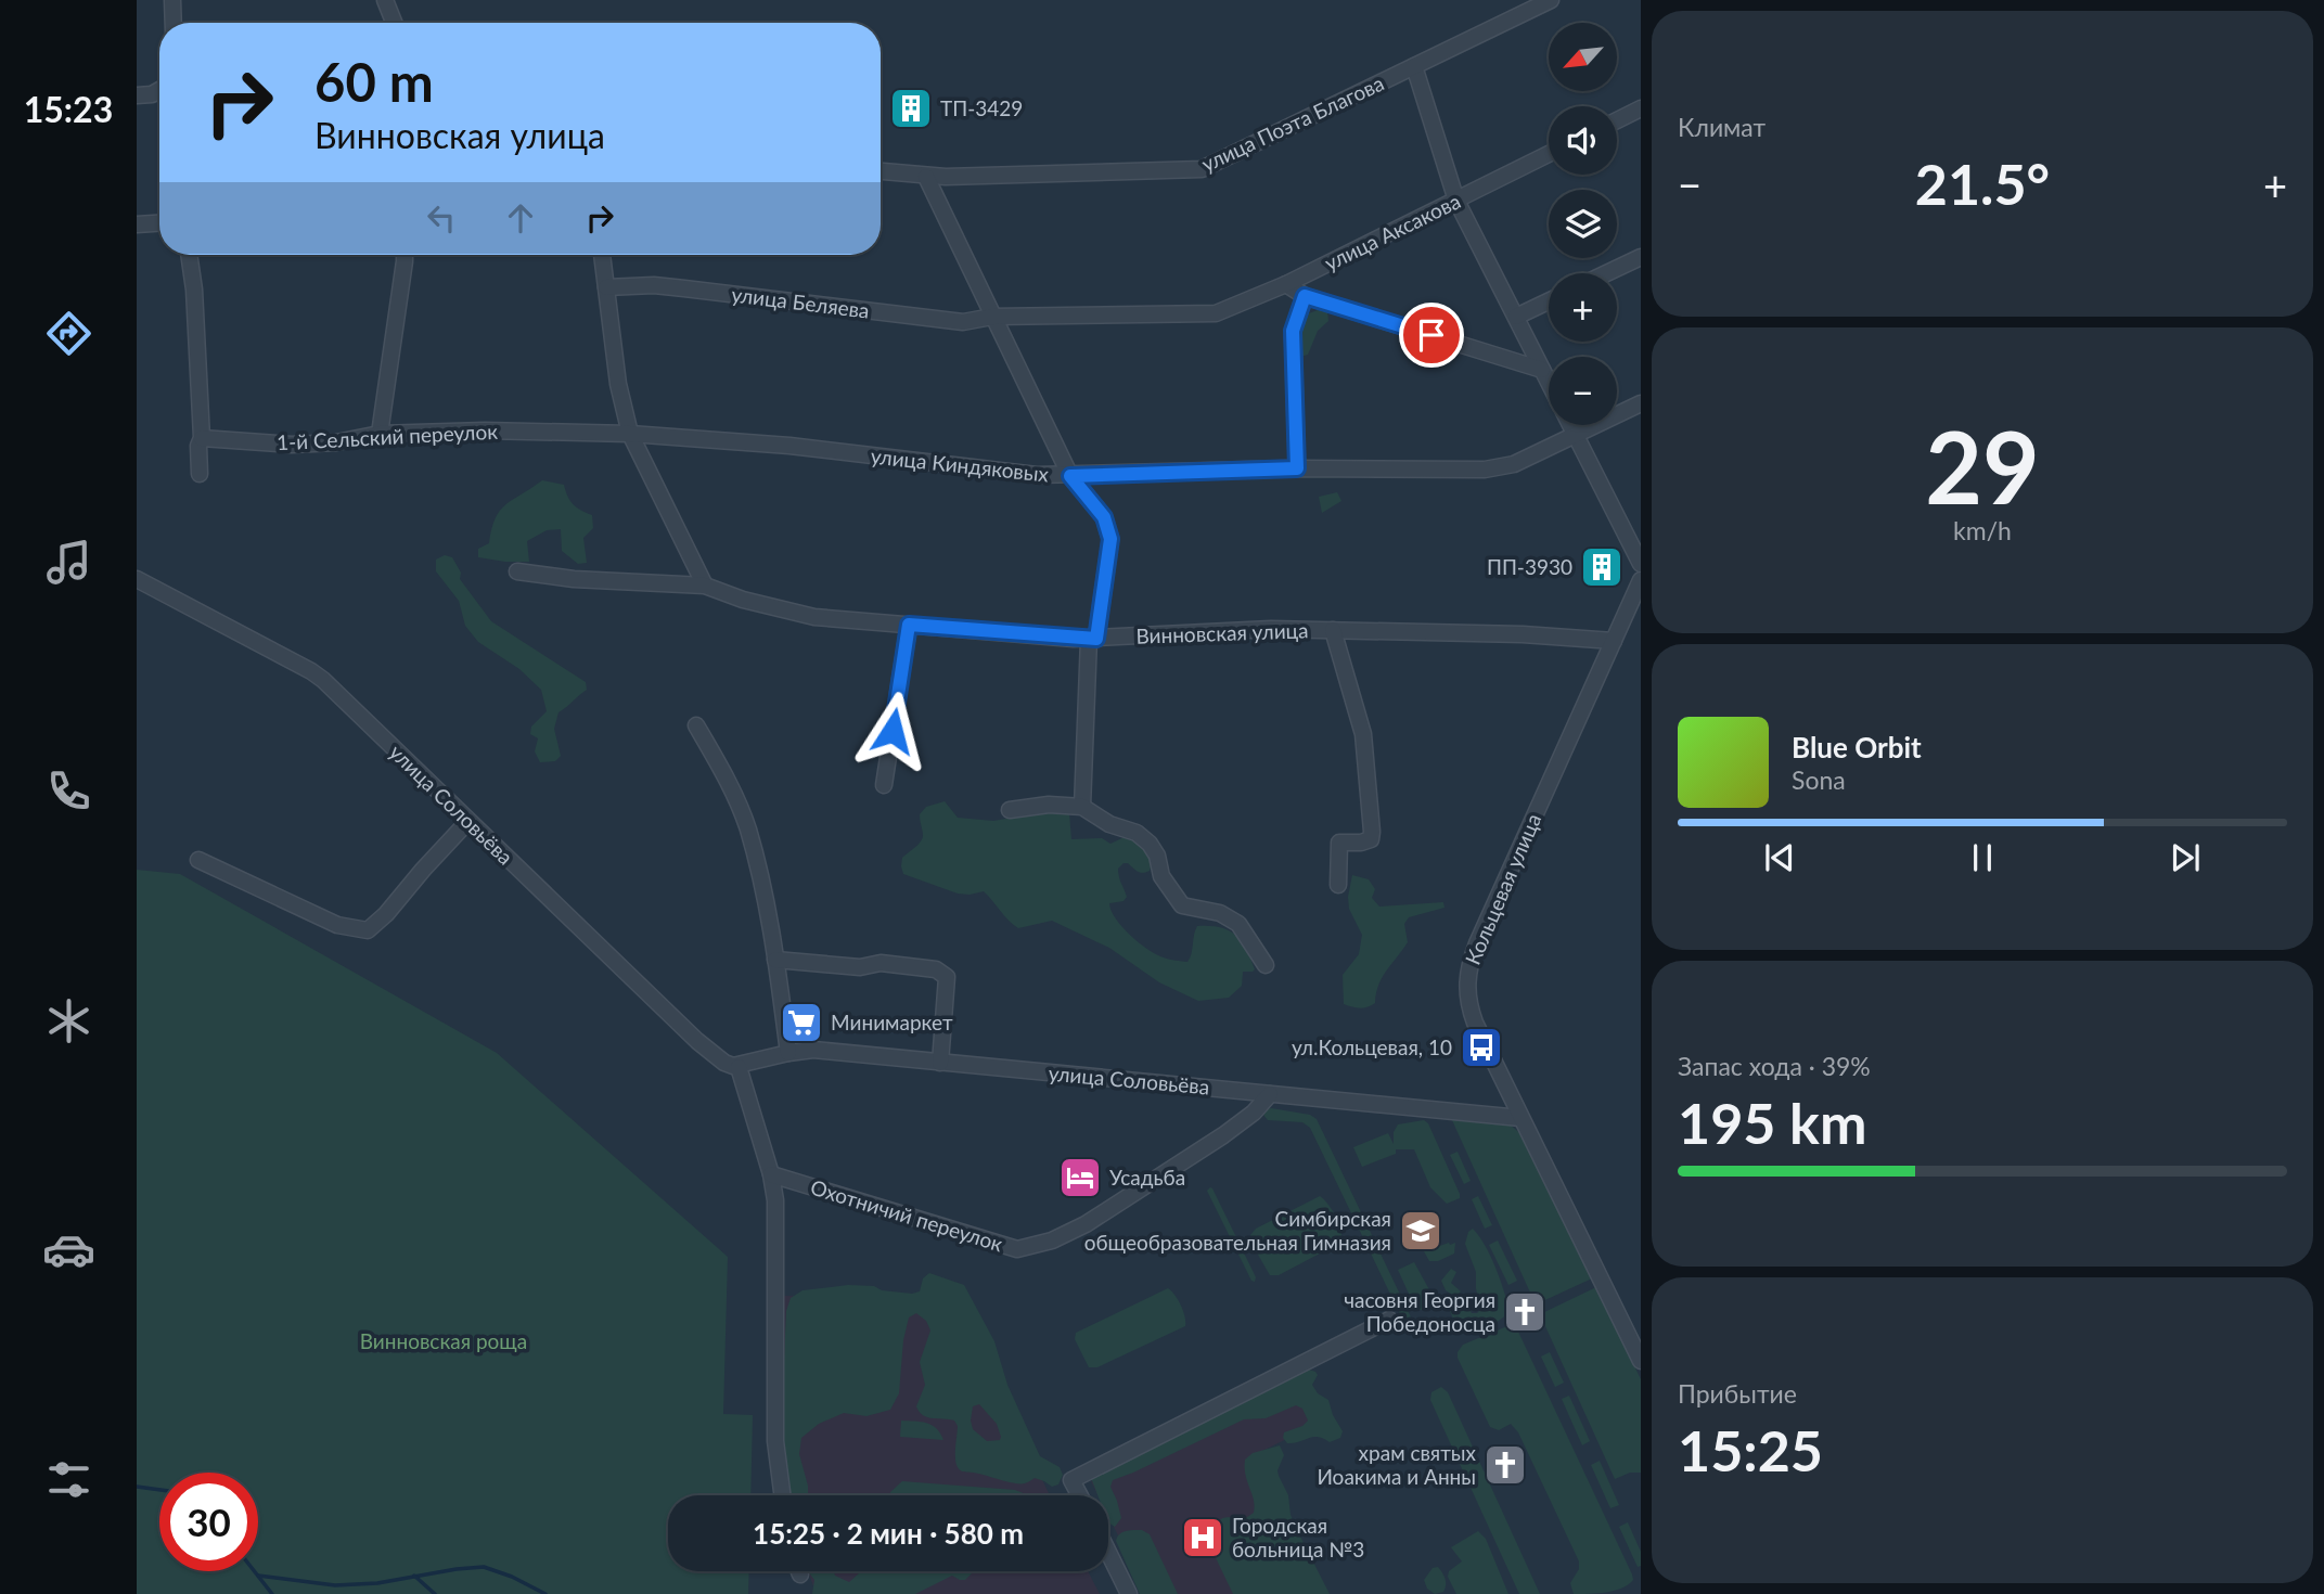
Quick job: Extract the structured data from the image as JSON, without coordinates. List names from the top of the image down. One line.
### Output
{"streets":{"street":["улица Поэта Благова","улица Аксакова","улица Беляева","1-й Сельский переулок","улица Киндяковых","Винновская улица","улица Соловьёва","Кольцевая улица","Охотничий переулок"]},"crossings":[["улица Аксакова","улица Беляева"],["1-й Сельский переулок","улица Киндяковых"],["Винновская улица","Кольцевая улица"],["улица Соловьёва","Кольцевая улица"],["улица Соловьёва","Охотничий переулок"]],"parks":["Винновская роща"],"places":{"building":["ТП-3429","ПП-3930"],"supermarket":["Минимаркет"],"bus stop":["ул.Кольцевая, 10"],"hotel":["Усадьба"],"school or university":["Симбирская общеобразовательная Гимназия"],"church":["часовня Георгия Победоносца","храм святых Иоакима и Анны"],"hospital":["Городская больница №3"]},"north":"bottom left","page":{"tabs":"15:23","tile":["Климат",["29","km/h"],["Запас хода · 39%","195 km"],["Прибытие","15:25"]],"map_buttons":["+","−"],"turn":["60 m","Винновская улица"],"heat":["−","21.5°","+"],"song":["Blue Orbit","Sona"],"limit":"30","trip":"15:25 · 2 мин · 580 m"}}
